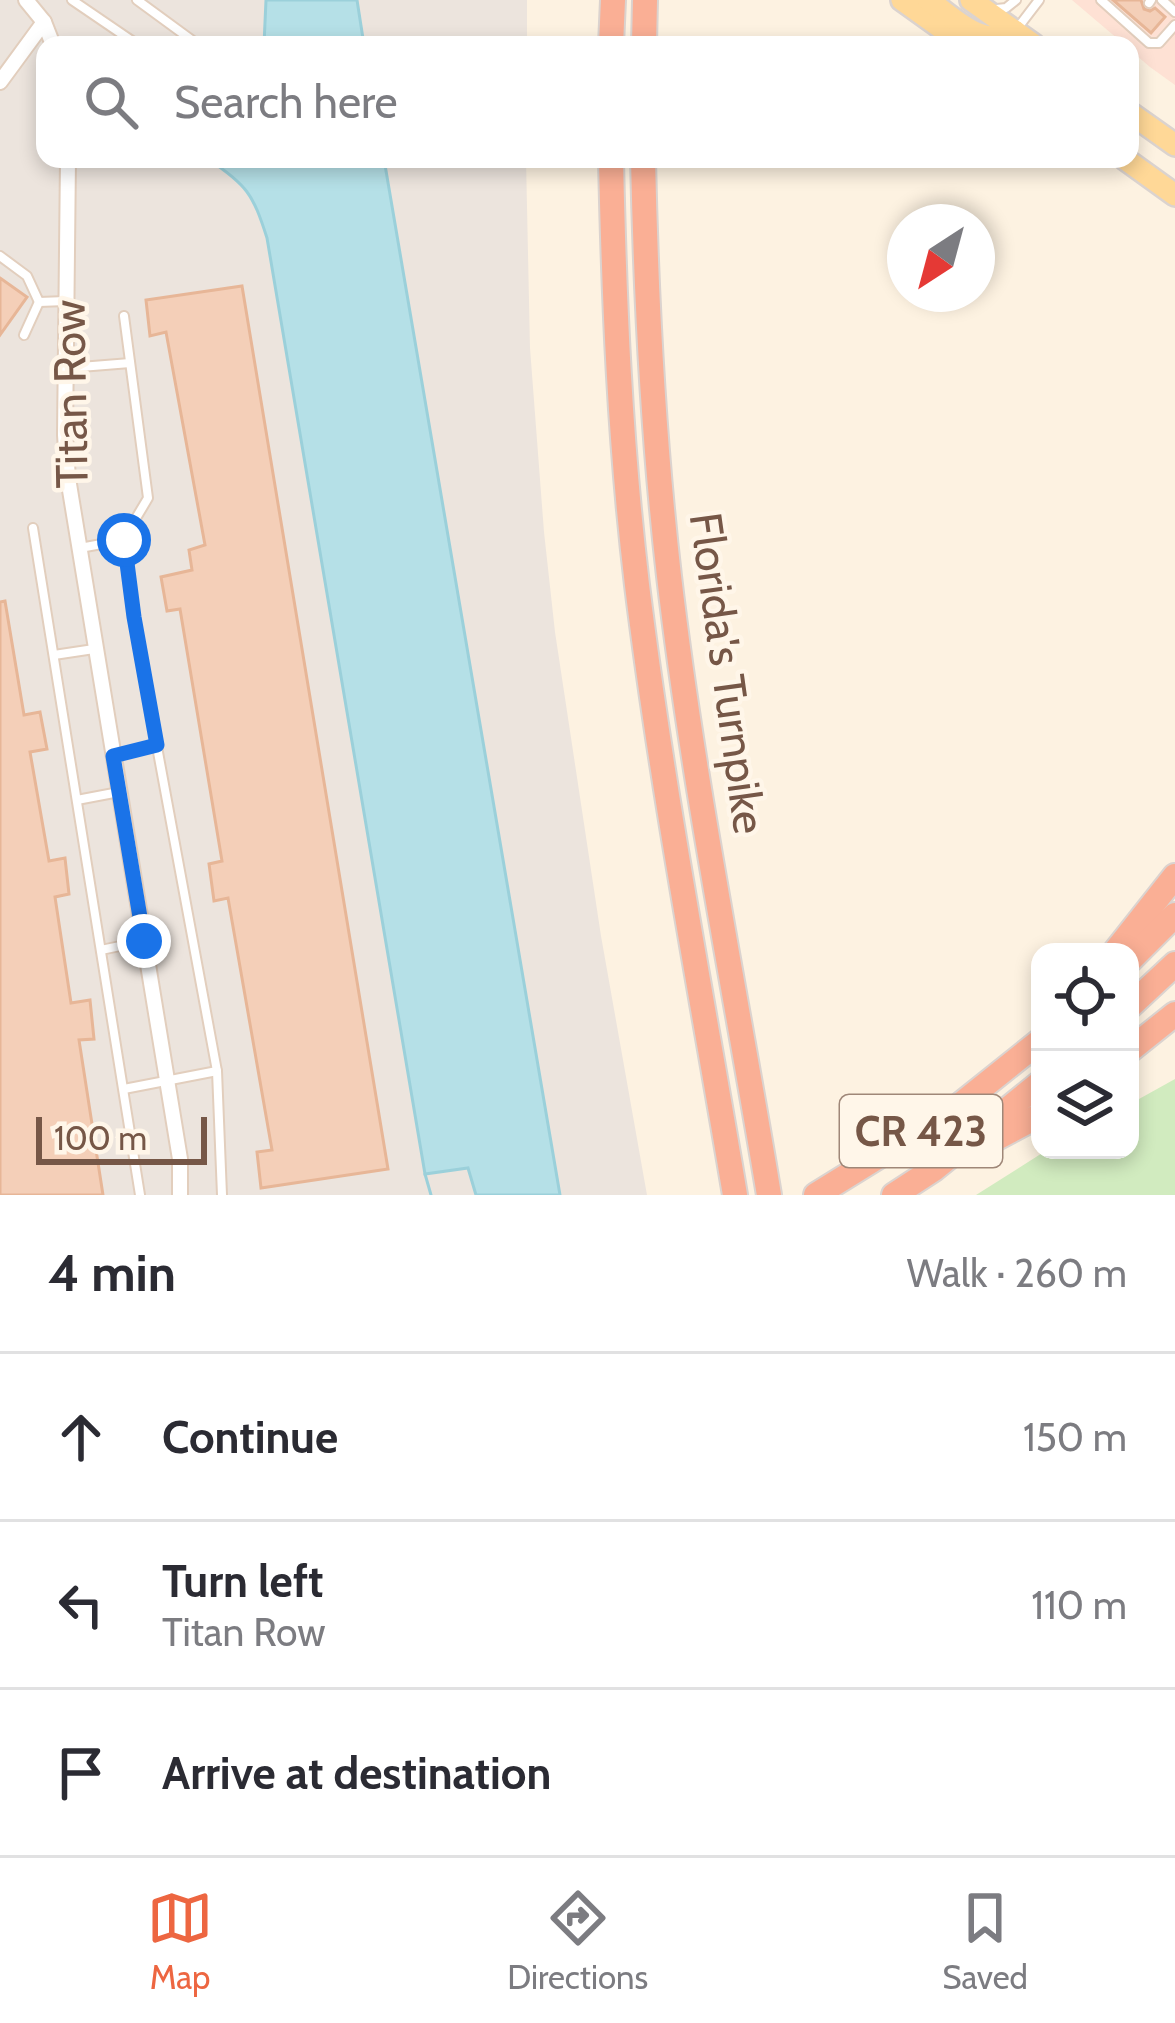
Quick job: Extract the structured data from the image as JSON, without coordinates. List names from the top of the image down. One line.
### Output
{"streets":{"highway":["Florida's Turnpike","CR 423"],"street":["Titan Row"]},"scale_bar":"100 m","north":"bottom left","page":{"search":"Search here","scale":"100 m","heading":["4 min","Walk · 260 m"],"list":[["Continue","150 m"],["Turn left","Titan Row","110 m"],"Arrive at destination"],"nav":["Map","Directions","Saved"]}}
